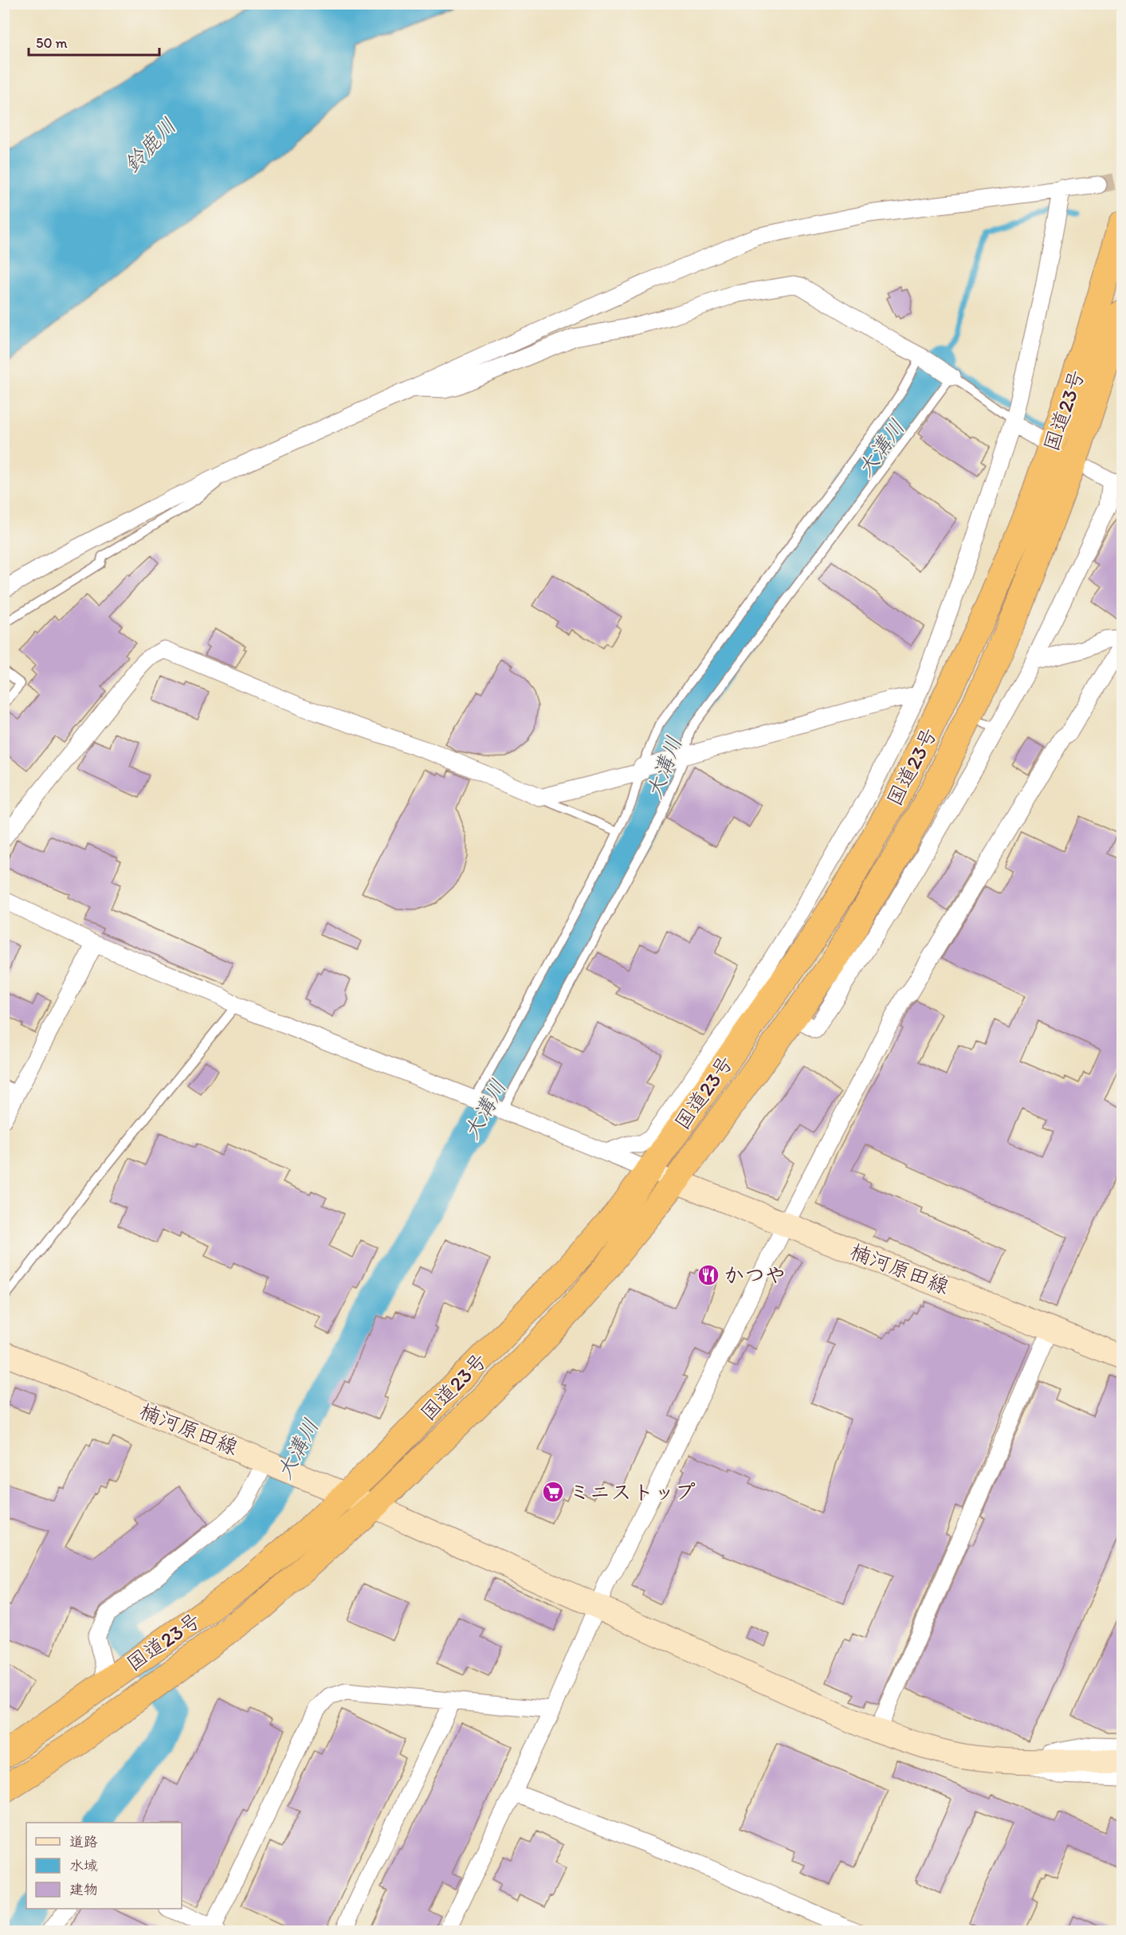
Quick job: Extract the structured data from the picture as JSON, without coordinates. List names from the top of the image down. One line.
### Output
{"streets":{"highway":["国道23号"],"main road":["楠河原田線"]},"crossings":[["国道23号","楠河原田線"]],"water":["鈴鹿川","大溝川"],"places":{"restaurant":["かつや"],"supermarket":["ミニストップ"]},"legend":["道路","水域","建物"],"scale_bar":"50 m"}
